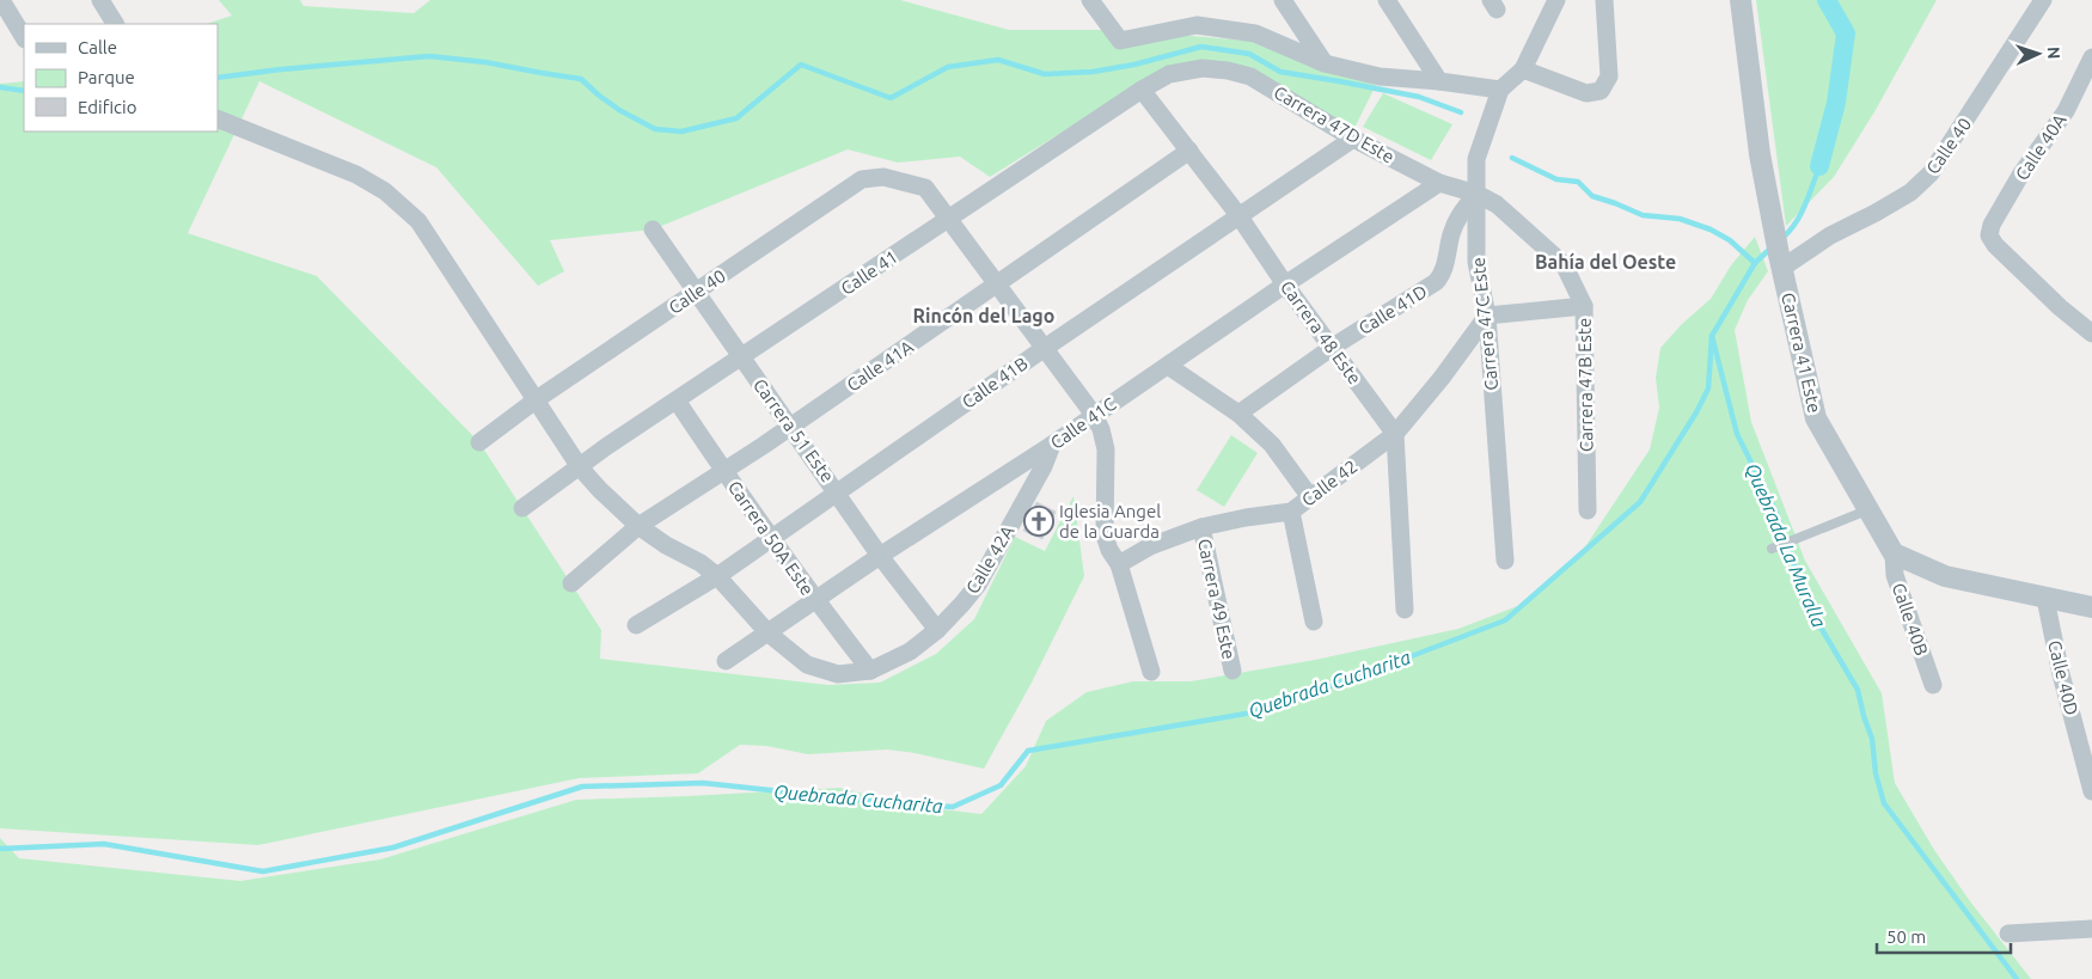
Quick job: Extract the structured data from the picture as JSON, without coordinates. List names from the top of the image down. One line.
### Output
{"streets":{"street":["Carrera 47D Este","Calle 40","Calle 40A","Calle 41","Calle 41D","Carrera 47C Este","Carrera 48 Este","Carrera 41 Este","Calle 41A","Calle 41B","Carrera 47B Este","Calle 41C","Carrera 51 Este","Calle 42","Carrera 50A Este","Calle 42A","Carrera 49 Este","Calle 40B","Calle 40D"]},"crossings":[["Carrera 47D Este","Calle 41"],["Carrera 47D Este","Calle 41D"],["Carrera 47D Este","Carrera 47C Este"],["Carrera 47D Este","Calle 41B"],["Carrera 47D Este","Carrera 47B Este"],["Carrera 47D Este","Calle 41C"],["Calle 40","Calle 41"],["Calle 40","Carrera 41 Este"],["Calle 40","Carrera 51 Este"],["Calle 40","Calle 42A"],["Calle 41","Carrera 48 Este"],["Calle 41","Carrera 51 Este"],["Calle 41","Carrera 50A Este"],["Calle 41","Calle 42A"],["Calle 41D","Carrera 47C Este"],["Calle 41D","Carrera 48 Este"],["Carrera 47C Este","Calle 42"],["Carrera 48 Este","Calle 41A"],["Carrera 48 Este","Calle 41B"],["Carrera 48 Este","Calle 41C"],["Carrera 48 Este","Calle 42"],["Carrera 41 Este","Calle 40B"],["Calle 41A","Carrera 51 Este"],["Calle 41A","Carrera 50A Este"],["Calle 41A","Calle 42A"],["Calle 41B","Carrera 51 Este"],["Calle 41B","Carrera 50A Este"],["Calle 41B","Calle 42A"],["Calle 41C","Carrera 51 Este"],["Calle 41C","Carrera 50A Este"],["Calle 41C","Calle 42A"],["Carrera 51 Este","Calle 42A"],["Calle 42","Carrera 49 Este"],["Carrera 50A Este","Calle 42A"]],"districts":["Bahía del Oeste","Rincón del Lago"],"water":["Quebrada La Muralla","Quebrada Cucharita"],"places":{"church":["Iglesia Angel de la Guarda"]},"legend":["Calle","Parque","Edificio"],"scale_bar":"50 m","north":"right"}
